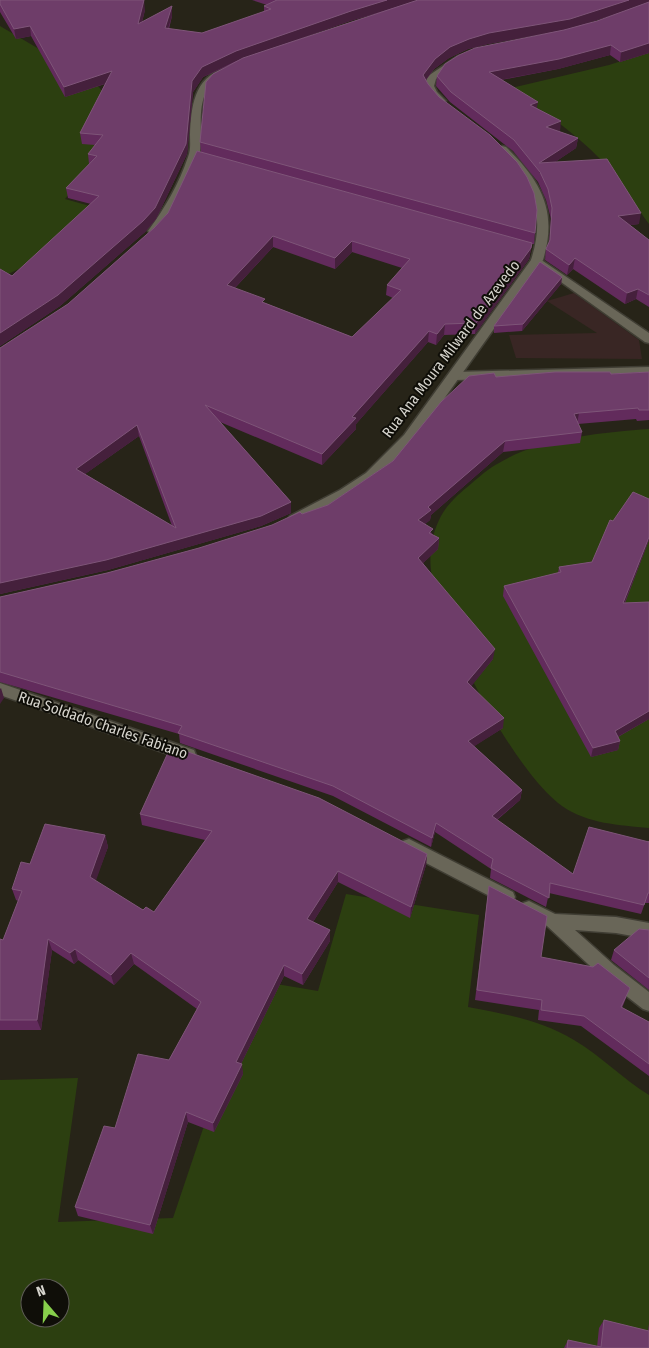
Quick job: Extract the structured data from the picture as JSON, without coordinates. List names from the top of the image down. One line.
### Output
{"streets":{"street":["Rua Ana Moura Milward de Azevedo","Rua Soldado Charles Fabiano"]},"north":"top"}
